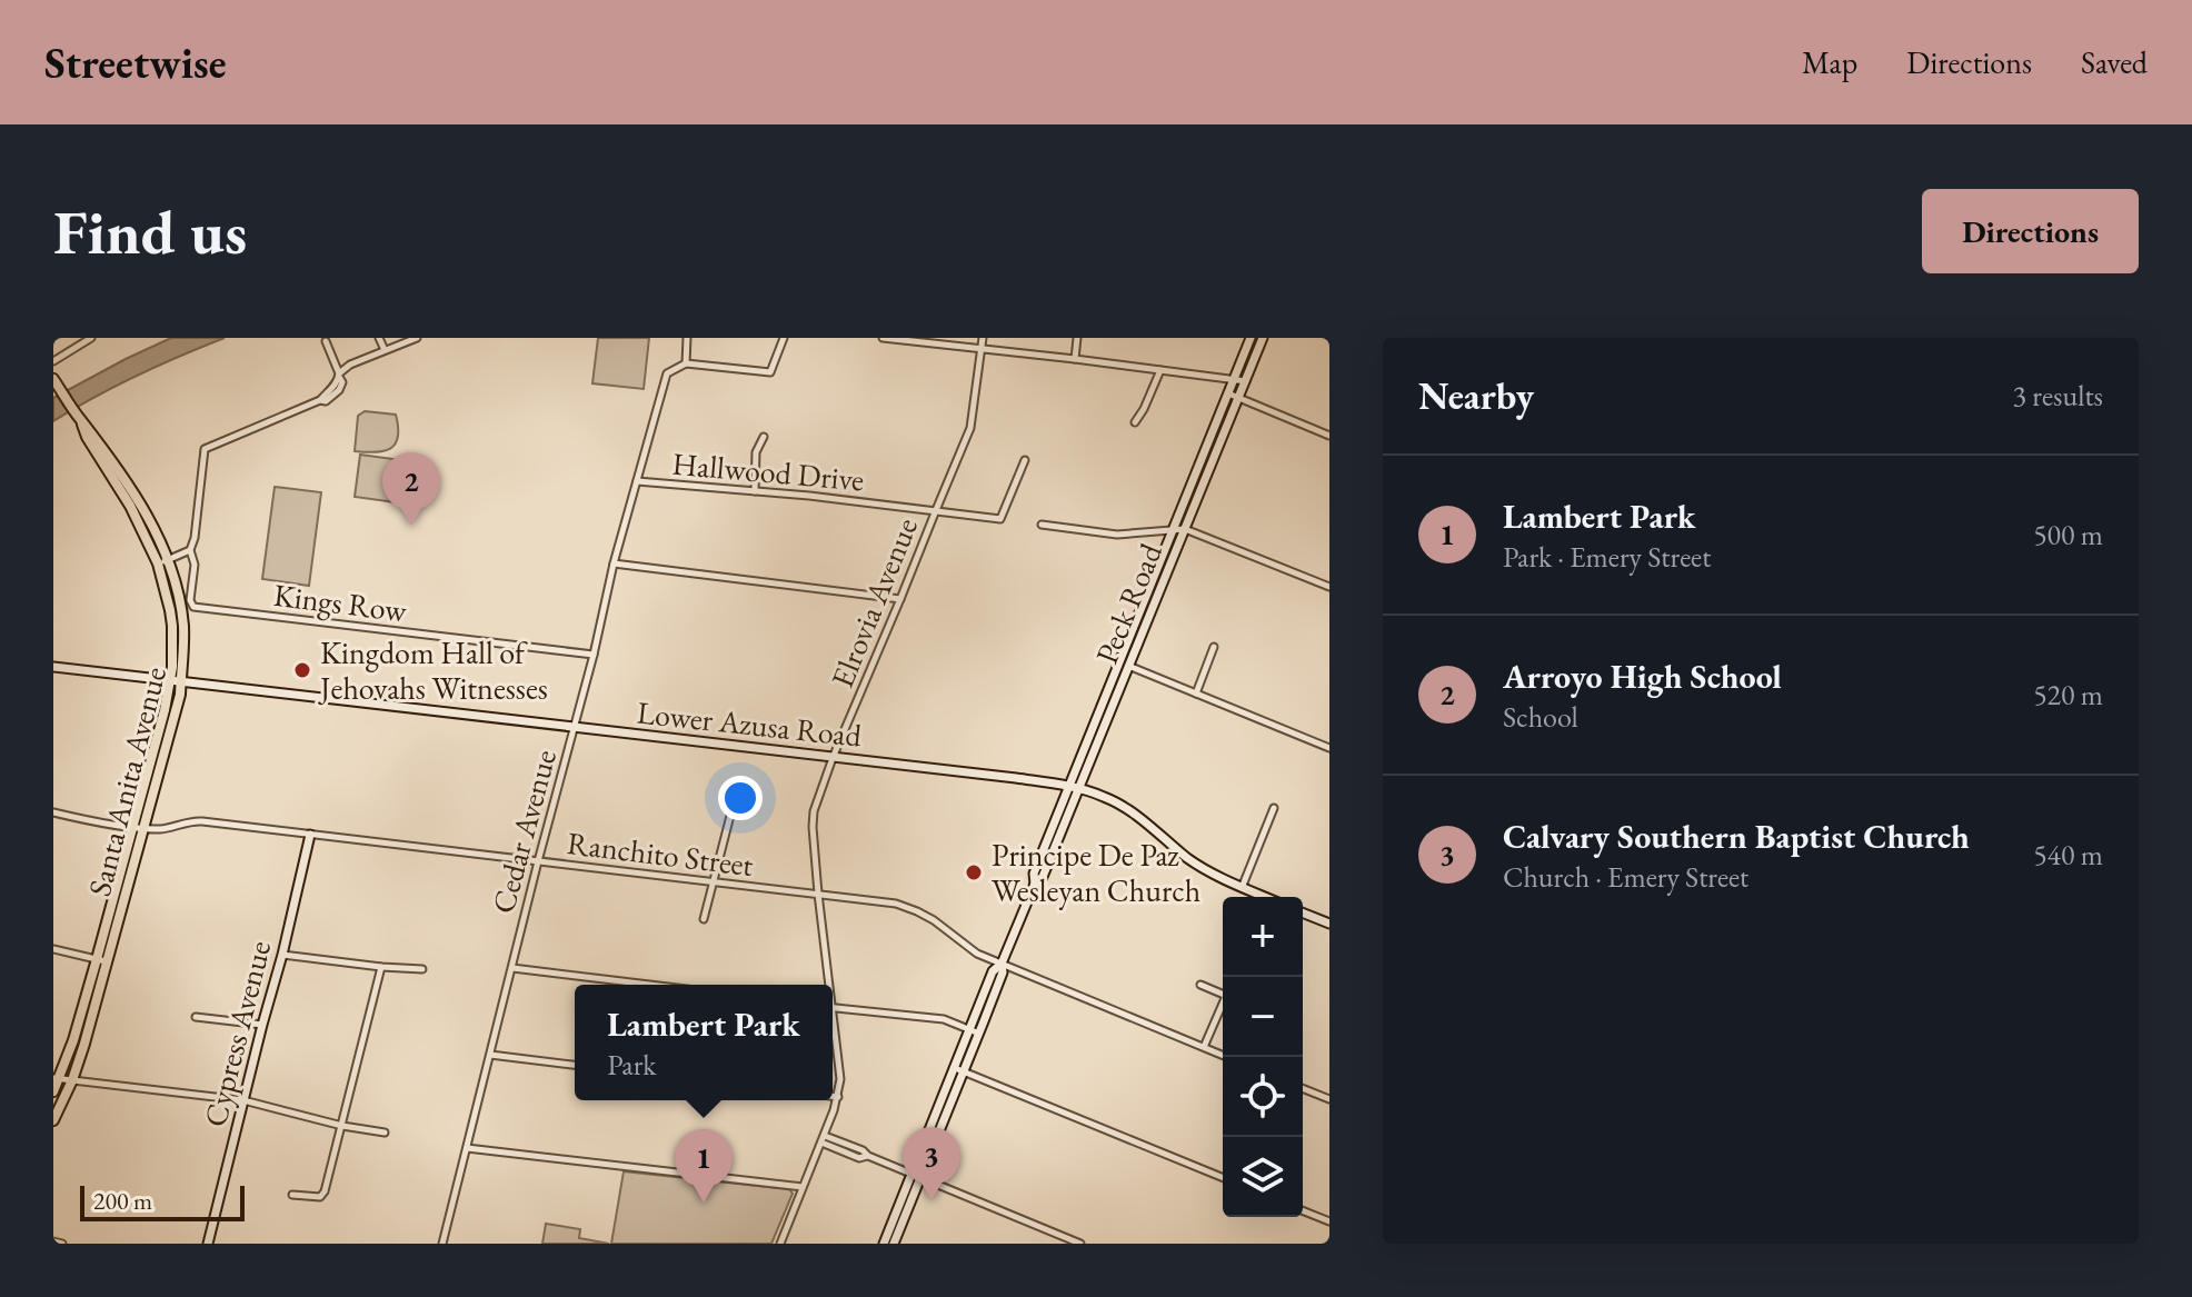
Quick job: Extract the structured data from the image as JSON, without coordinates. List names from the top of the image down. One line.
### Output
{"streets":{"main road":["Peck Road","Lower Azusa Road","Santa Anita Avenue","Cypress Avenue"],"street":["Hallwood Drive","Kings Row","Elrovia Avenue","Cedar Avenue","Ranchito Street"]},"crossings":[["Hallwood Drive","Elrovia Avenue"],["Hallwood Drive","Cedar Avenue"],["Kings Row","Cedar Avenue"],["Elrovia Avenue","Lower Azusa Road"],["Elrovia Avenue","Ranchito Street"],["Peck Road","Lower Azusa Road"],["Peck Road","Ranchito Street"],["Lower Azusa Road","Santa Anita Avenue"],["Lower Azusa Road","Cedar Avenue"],["Santa Anita Avenue","Ranchito Street"],["Cedar Avenue","Ranchito Street"],["Ranchito Street","Cypress Avenue"]],"places":["Kingdom Hall of Jehovahs Witnesses","Principe De Paz Wesleyan Church"],"scale_bar":"200 m","page":{"header":"Streetwise","nav":["Map","Directions","Saved"],"buttons":"Directions","title":"Find us","heading":["Nearby","3 results"],"pins":["2","3","1"],"list":[{"mark":"1","name":"Lambert Park","note":"Park · Emery Street","value":"500 m"},{"mark":"2","name":"Arroyo High School","note":"School","value":"520 m"},{"mark":"3","name":"Calvary Southern Baptist Church","note":"Church · Emery Street","value":"540 m"}],"map_buttons":["+","−"],"popup":["Lambert Park","Park"],"scale":"200 m"}}
